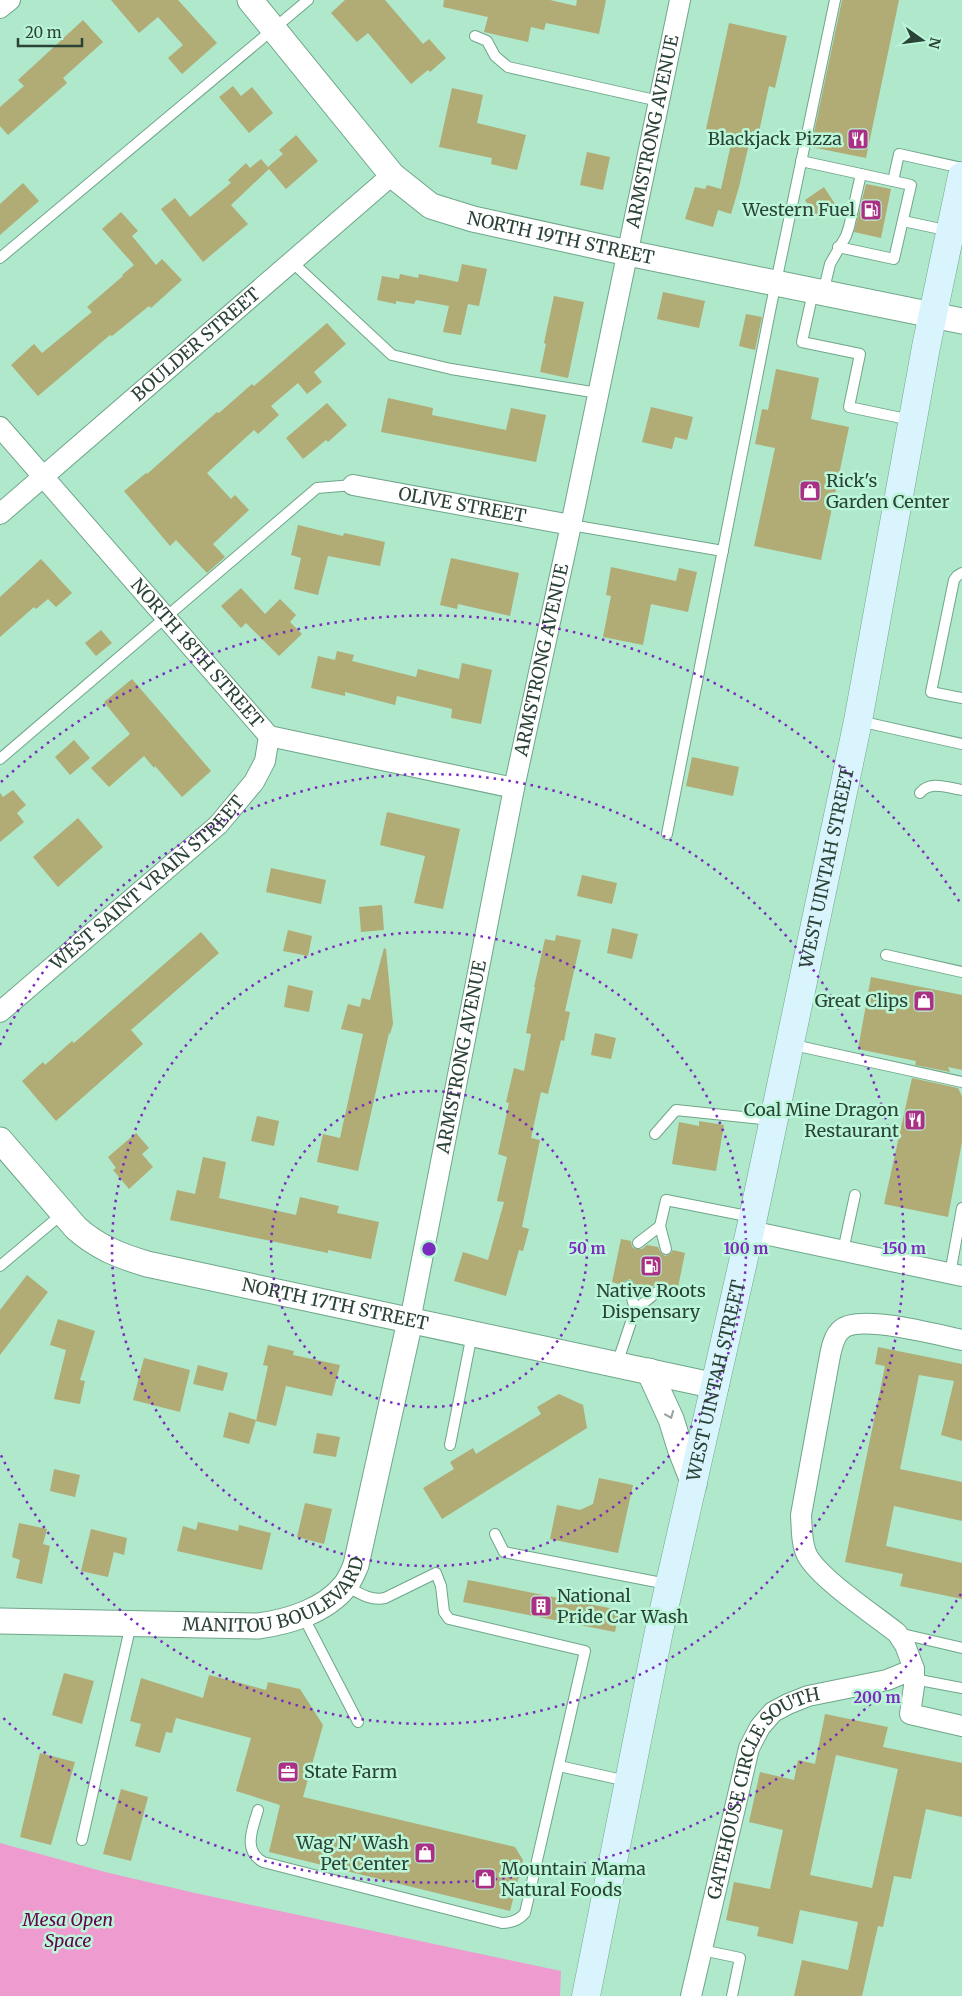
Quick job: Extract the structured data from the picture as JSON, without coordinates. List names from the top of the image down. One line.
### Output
{"streets":{"main road":["WEST UINTAH STREET"],"street":["ARMSTRONG AVENUE","NORTH 19TH STREET","BOULDER STREET","OLIVE STREET","NORTH 18TH STREET","WEST SAINT VRAIN STREET","NORTH 17TH STREET","MANITOU BOULEVARD","GATEHOUSE CIRCLE SOUTH"]},"crossings":[["ARMSTRONG AVENUE","NORTH 19TH STREET"],["ARMSTRONG AVENUE","OLIVE STREET"],["ARMSTRONG AVENUE","NORTH 18TH STREET"],["ARMSTRONG AVENUE","NORTH 17TH STREET"],["ARMSTRONG AVENUE","MANITOU BOULEVARD"],["NORTH 19TH STREET","BOULDER STREET"],["NORTH 19TH STREET","WEST UINTAH STREET"],["BOULDER STREET","NORTH 18TH STREET"],["NORTH 18TH STREET","WEST SAINT VRAIN STREET"],["WEST UINTAH STREET","NORTH 17TH STREET"],["NORTH 17TH STREET","MANITOU BOULEVARD"]],"parks":["Mesa Open Space"],"places":{"restaurant":["Blackjack Pizza","Coal Mine Dragon Restaurant"],"fuel station":["Western Fuel","Native Roots Dispensary"],"shop":["Rick's Garden Center","Great Clips","Wag N' Wash Pet Center","Mountain Mama Natural Foods"],"building":["National Pride Car Wash"],"office":["State Farm"]},"scale_bar":"20 m","north":"right","rings":["50 m","100 m","150 m","200 m"]}
